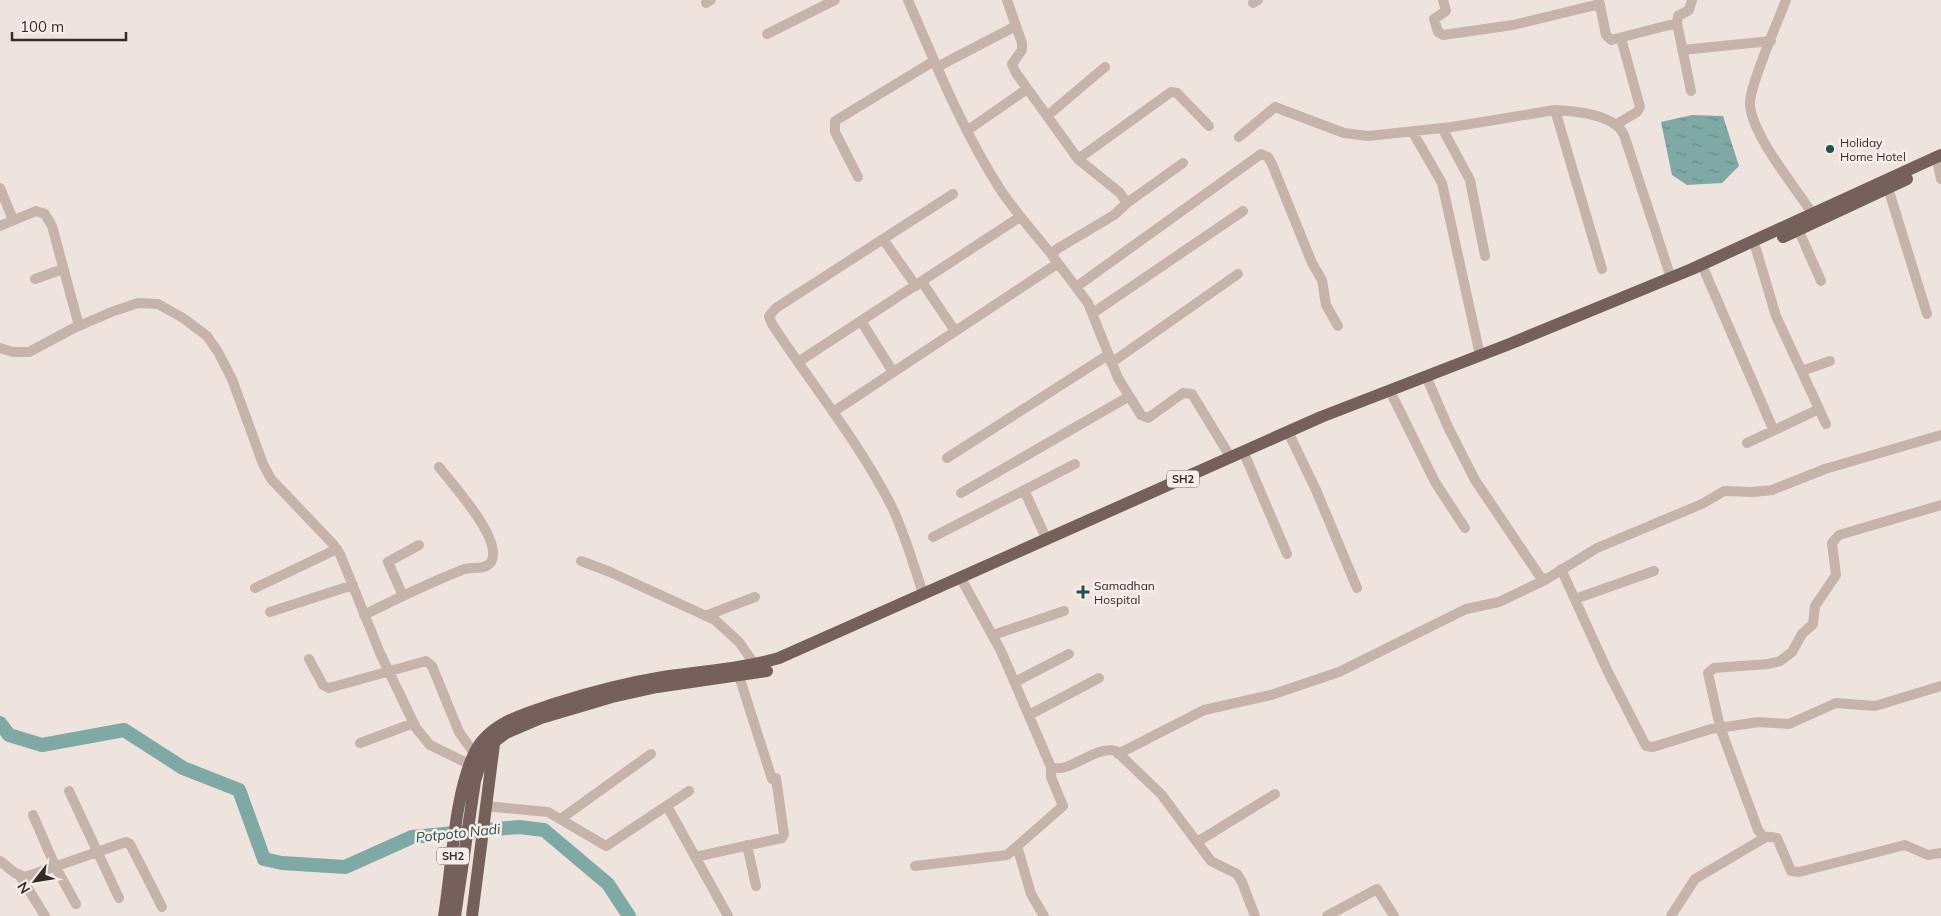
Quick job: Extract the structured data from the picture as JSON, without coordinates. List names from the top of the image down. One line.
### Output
{"streets":{"main road":["SH2"]},"water":["Potpoto Nadi"],"places":{"other":["Holiday Home Hotel"],"health":["Samadhan Hospital"]},"scale_bar":"100 m","north":"bottom left"}
